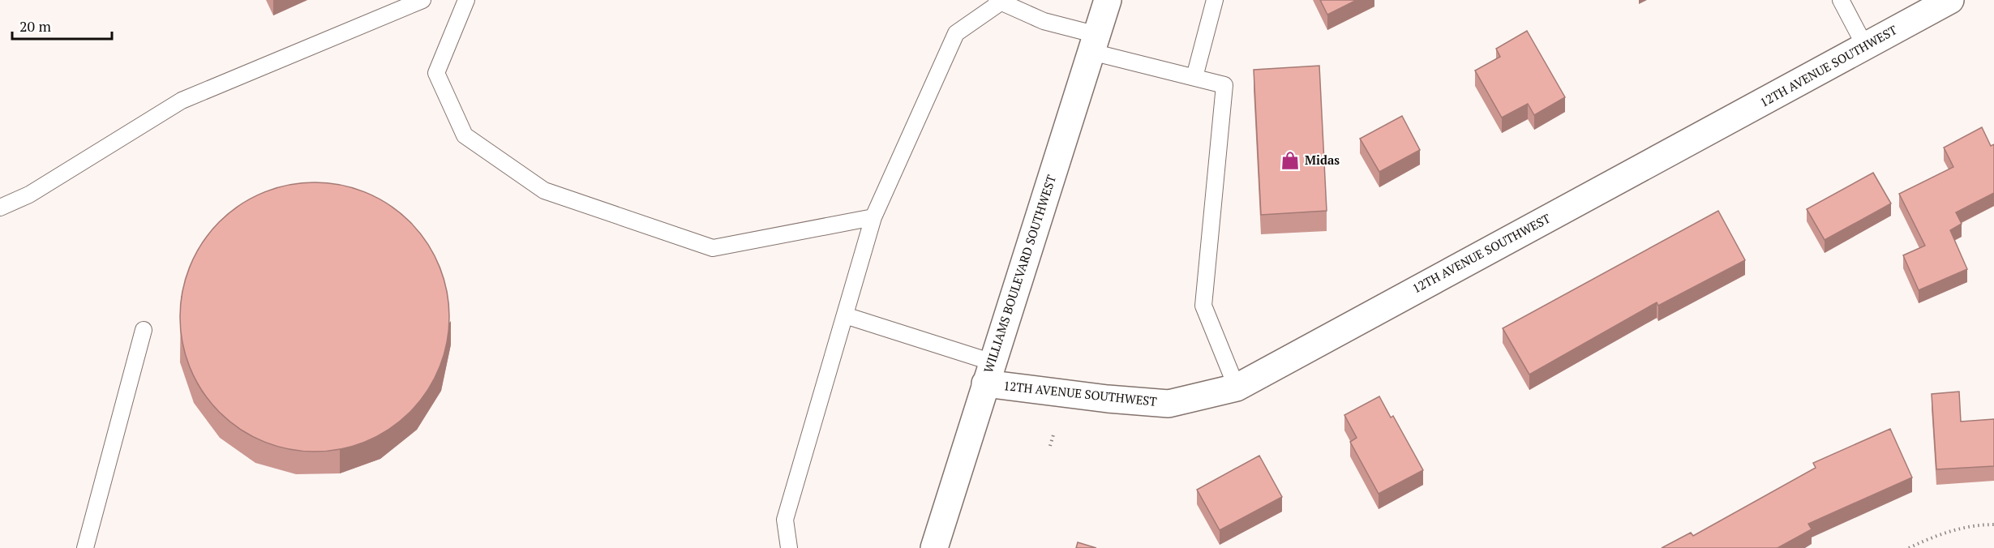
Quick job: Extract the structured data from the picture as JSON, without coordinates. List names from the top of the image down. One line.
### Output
{"streets":{"street":["12TH AVENUE SOUTHWEST","WILLIAMS BOULEVARD SOUTHWEST"]},"crossings":[["12TH AVENUE SOUTHWEST","WILLIAMS BOULEVARD SOUTHWEST"]],"places":{"shop":["Midas"]},"scale_bar":"20 m"}
